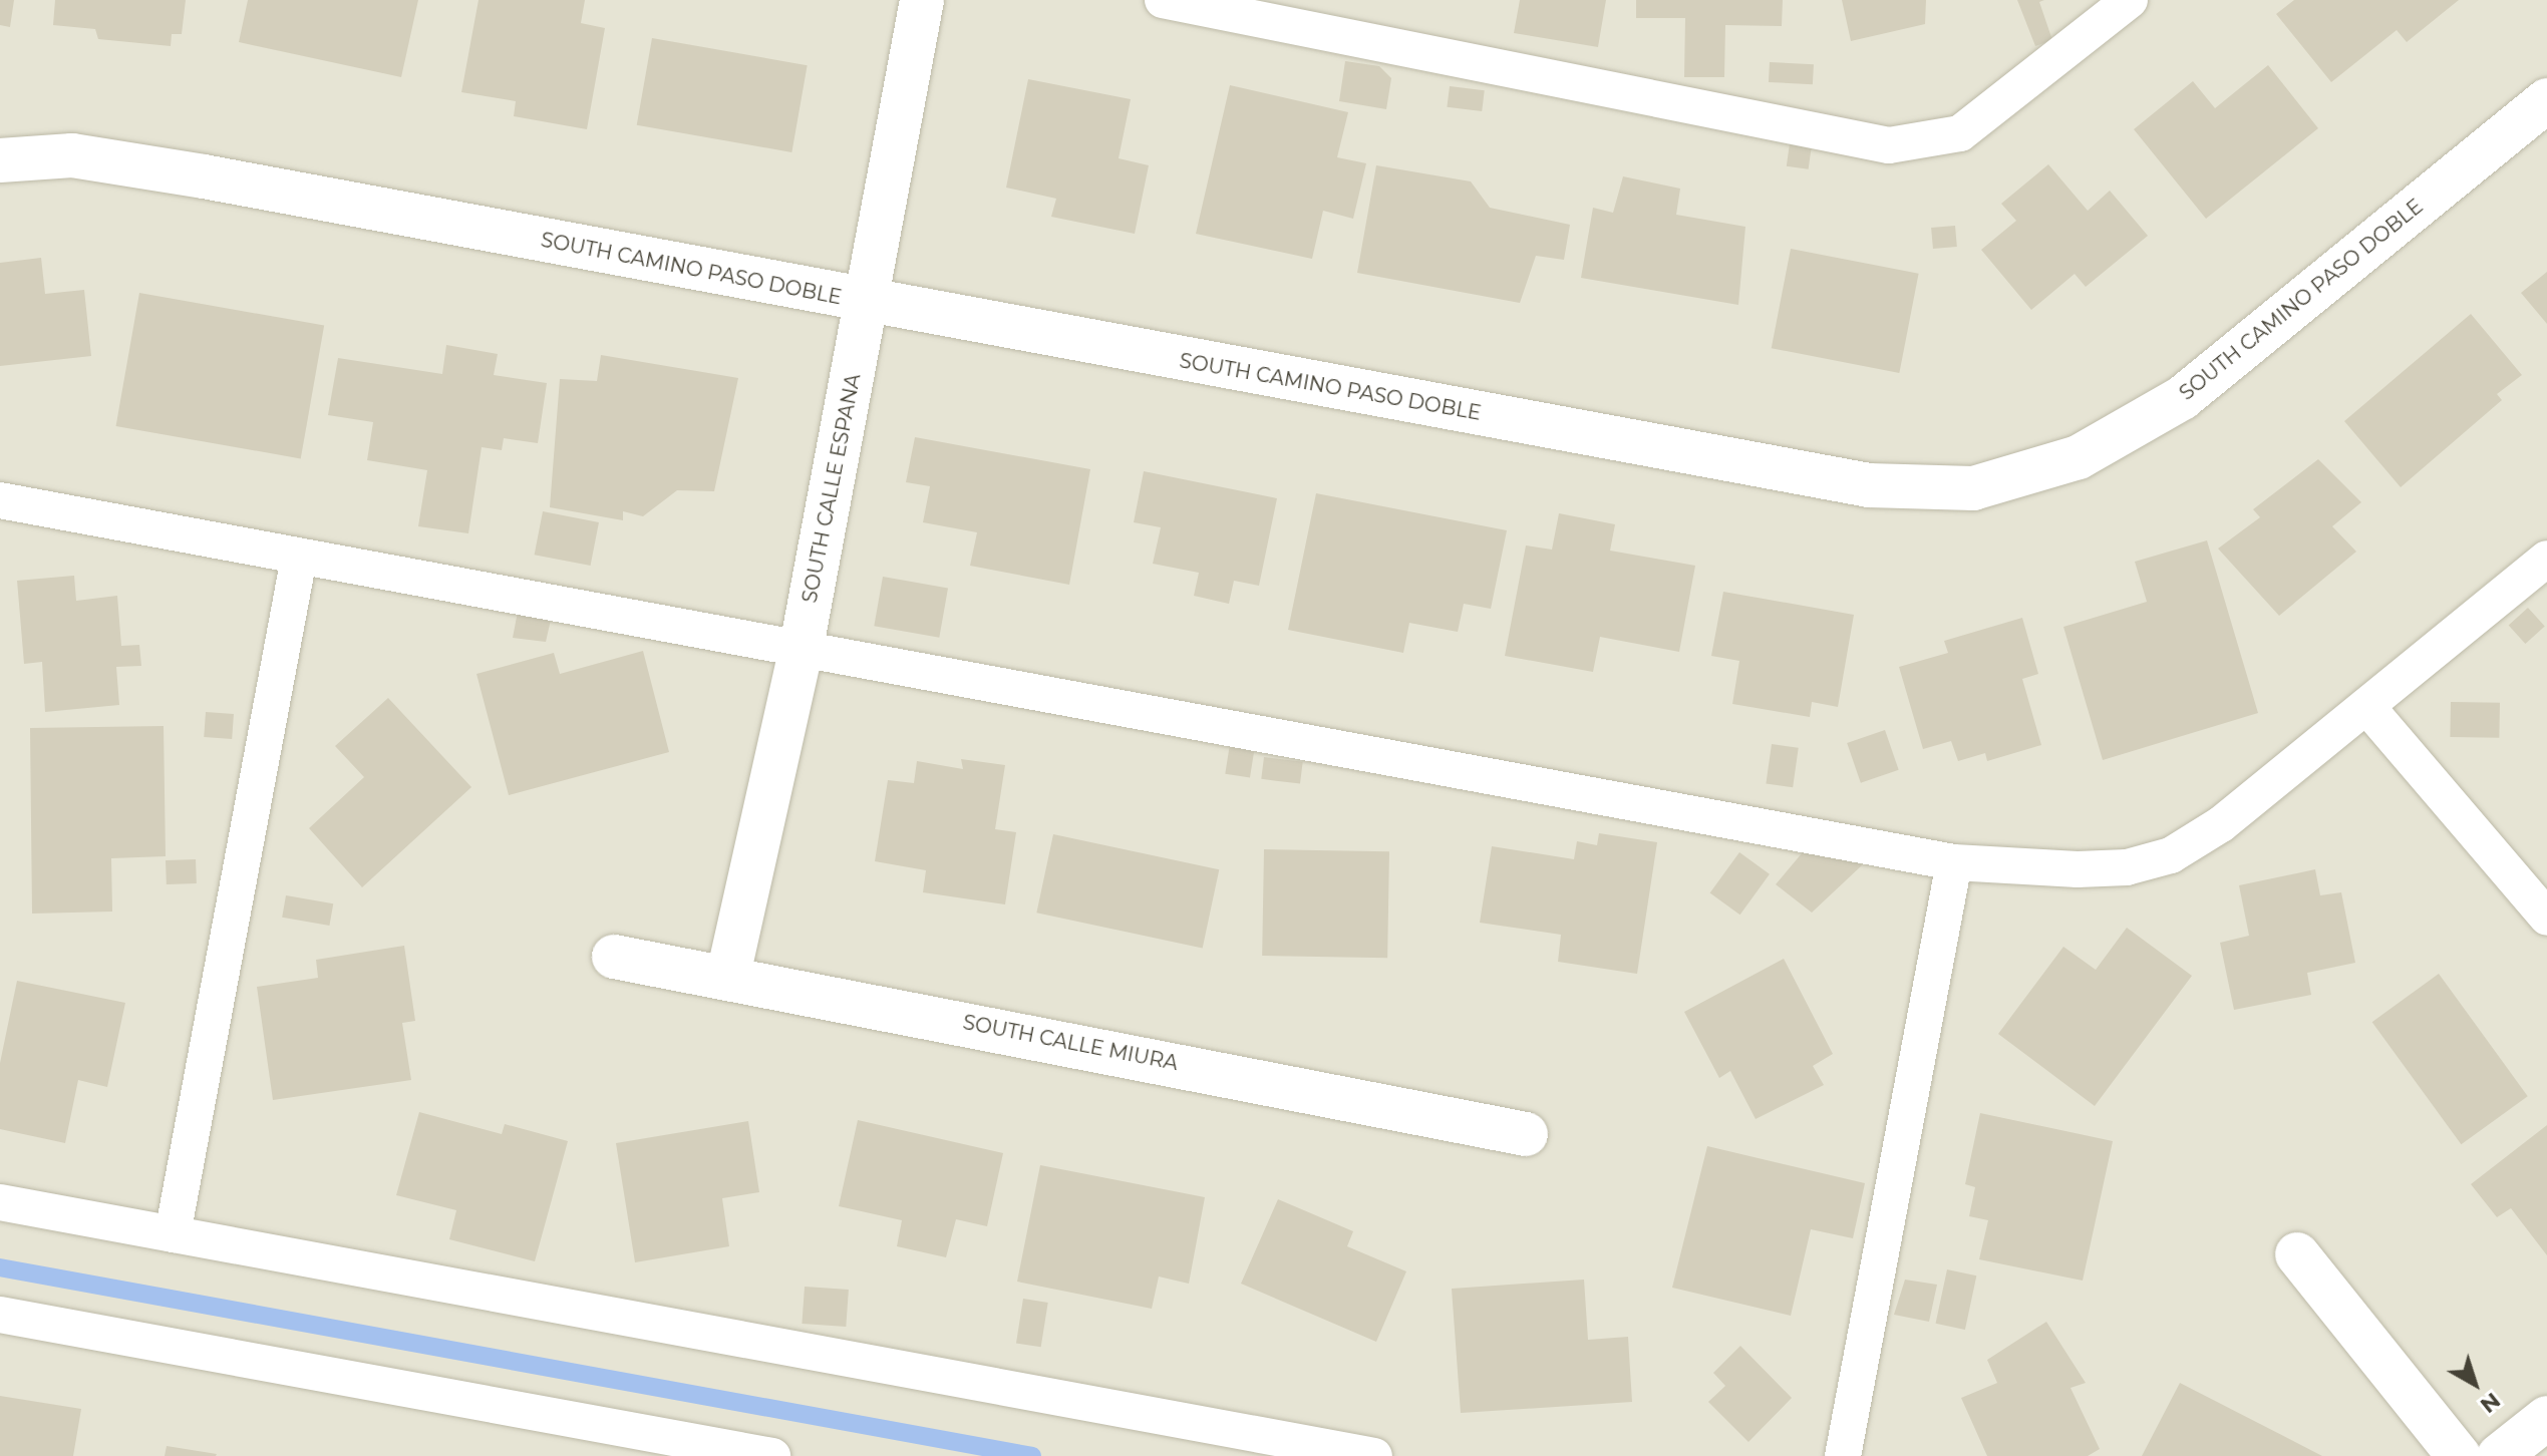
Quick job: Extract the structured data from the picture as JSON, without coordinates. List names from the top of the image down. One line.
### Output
{"streets":{"street":["SOUTH CAMINO PASO DOBLE","SOUTH CALLE ESPANA","SOUTH CALLE MIURA"]},"crossings":[["SOUTH CAMINO PASO DOBLE","SOUTH CALLE ESPANA"],["SOUTH CALLE ESPANA","SOUTH CALLE MIURA"]],"north":"bottom right"}
